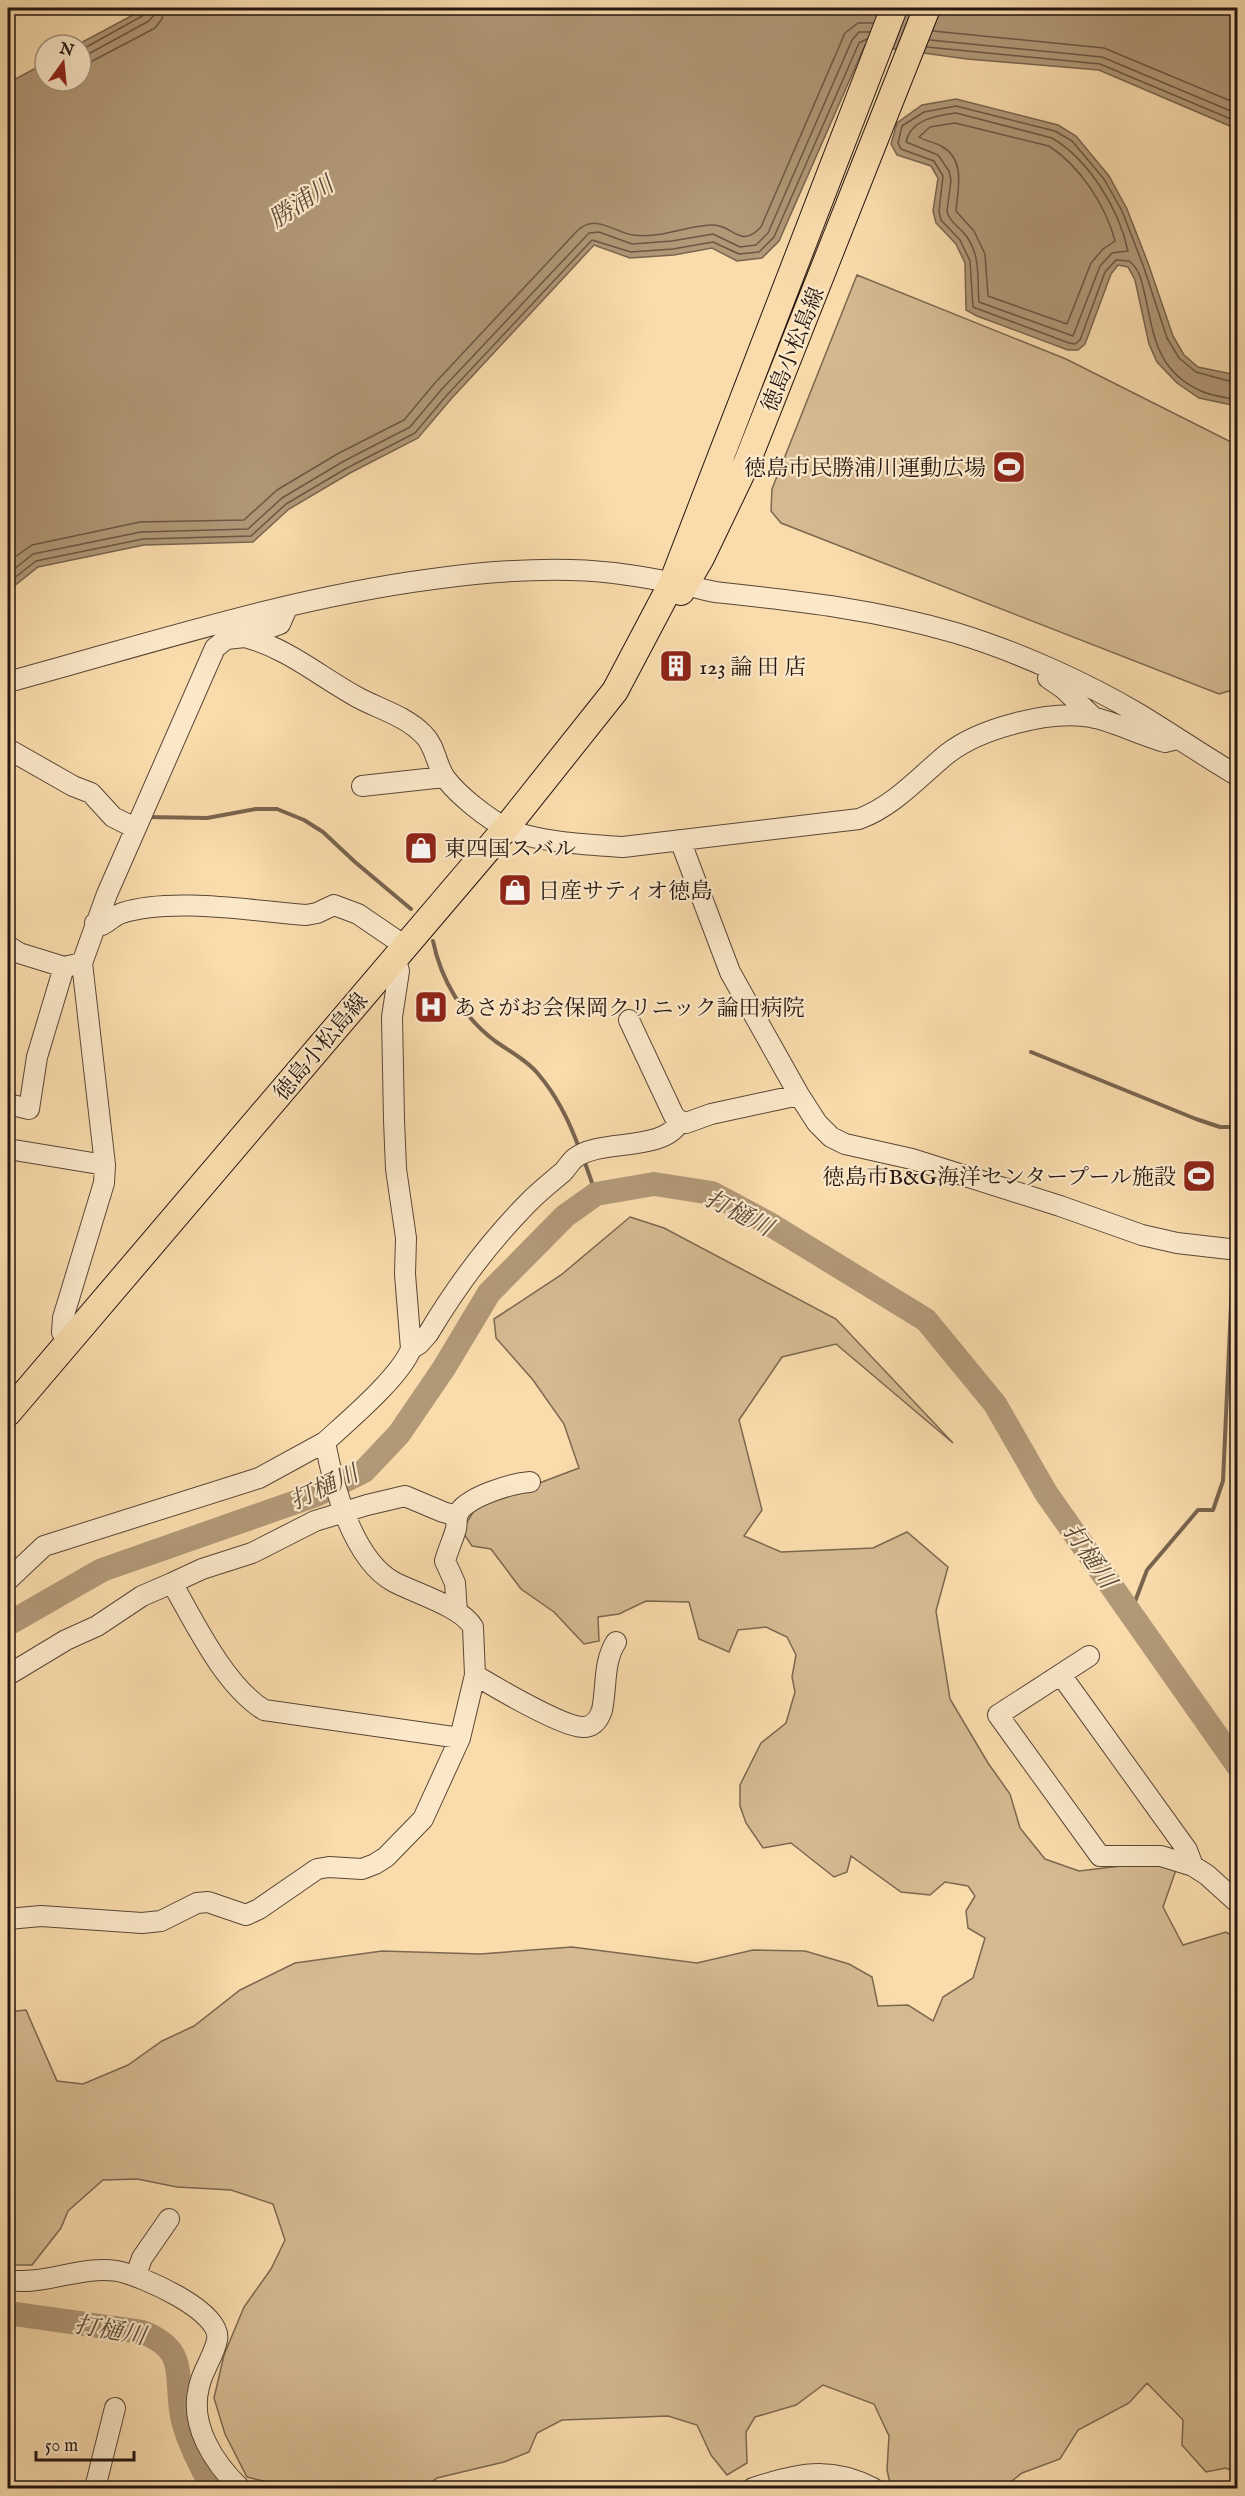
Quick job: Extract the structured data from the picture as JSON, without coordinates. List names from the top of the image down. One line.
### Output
{"streets":{"main road":["徳島小松島線"]},"water":["勝浦川","打樋川"],"places":{"sports":["徳島市民勝浦川運動広場","徳島市B&G海洋センタープール施設"],"building":["123 論 田 店"],"shop":["東四国スバル","日産サティオ徳島"],"hospital":["あさがお会保岡クリニック論田病院"]},"scale_bar":"50 m","north":"top"}
